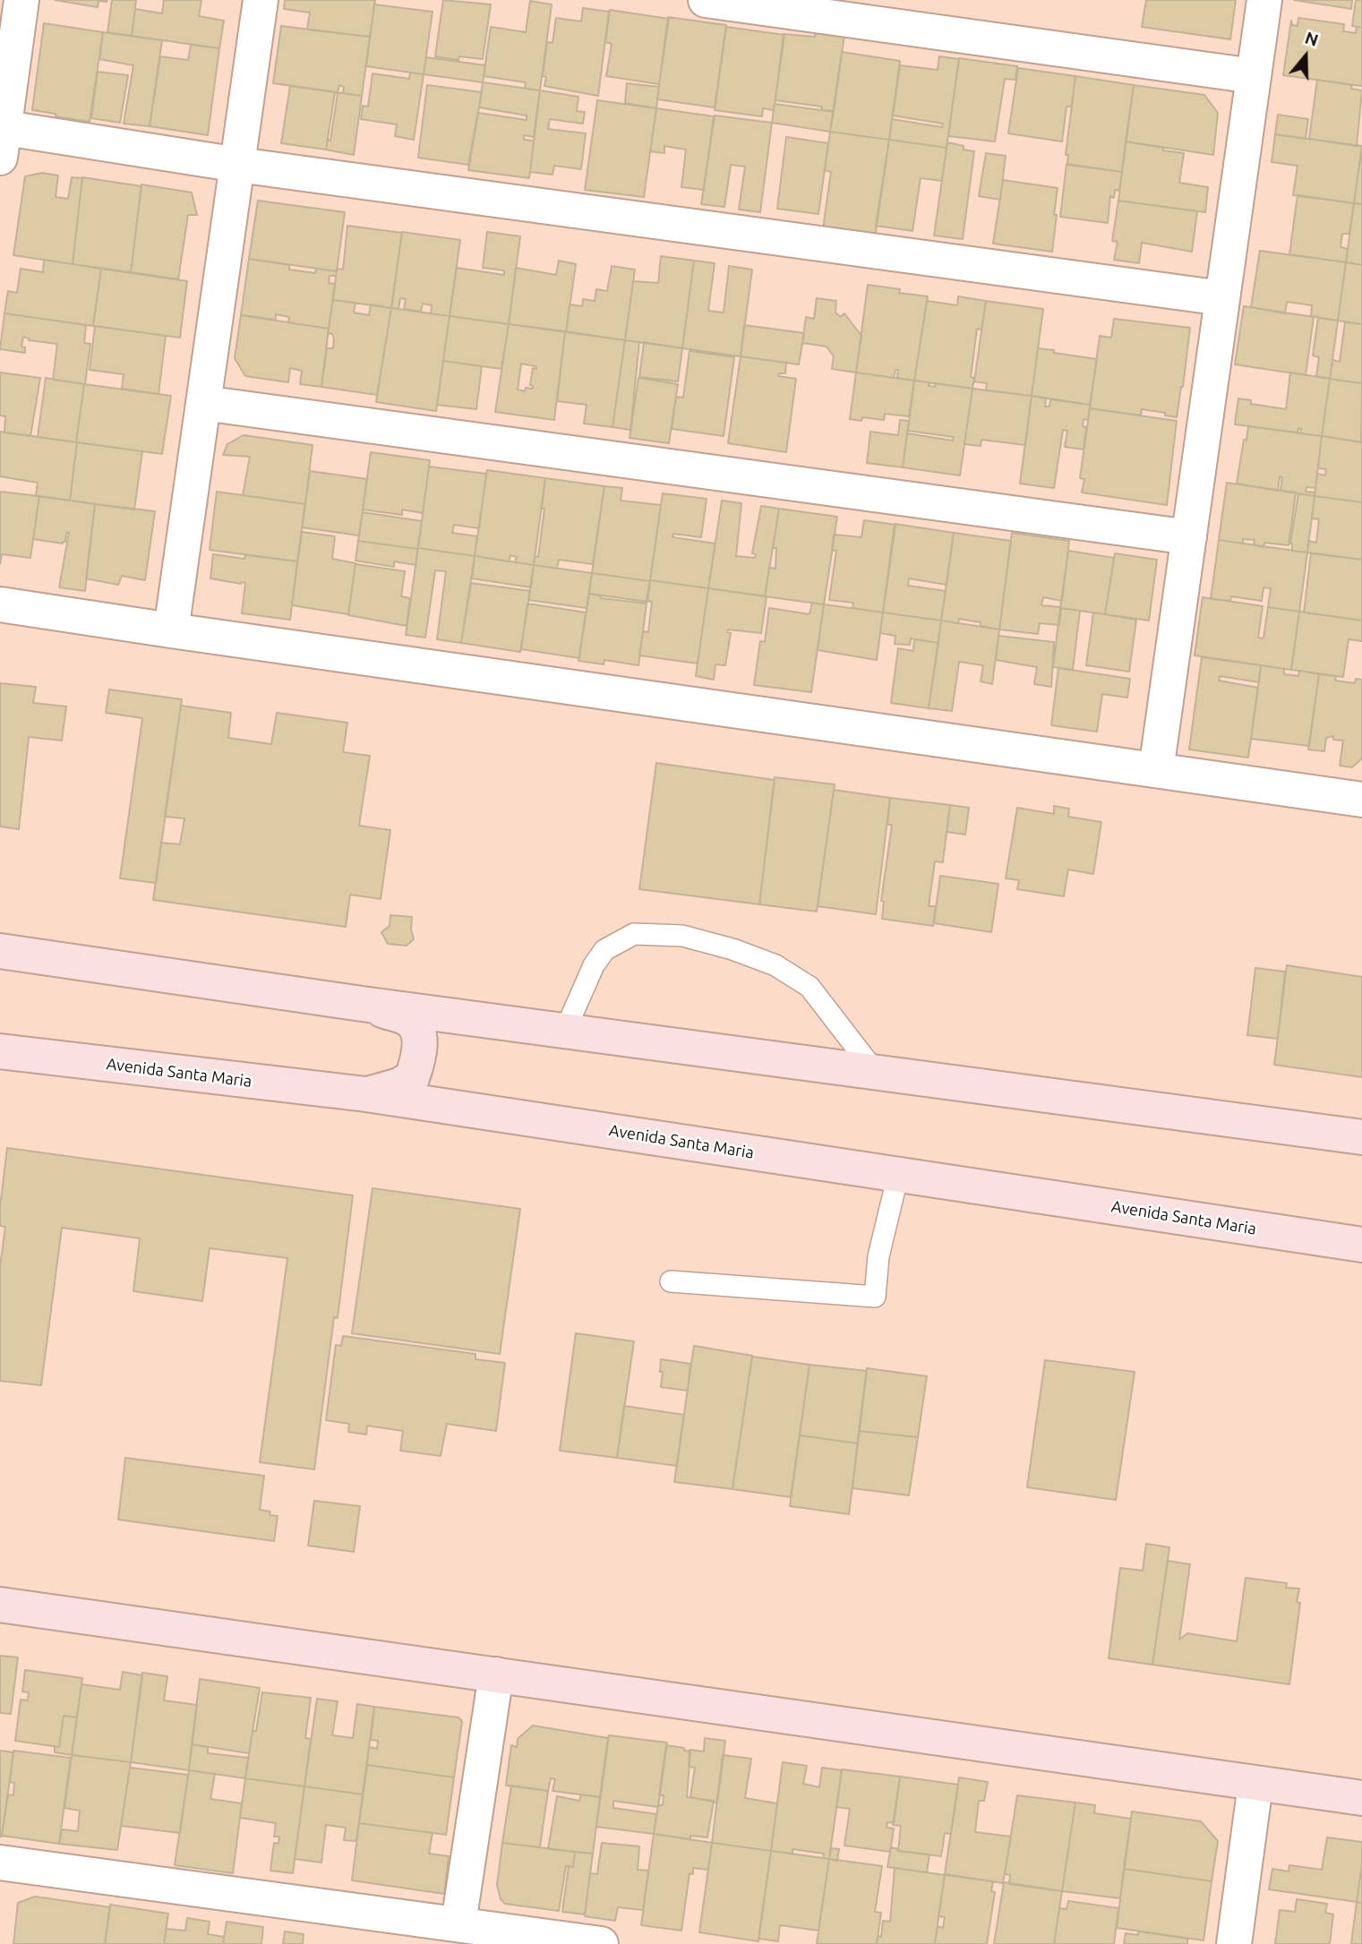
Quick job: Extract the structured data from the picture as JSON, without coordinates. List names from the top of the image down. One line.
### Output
{"streets":{"main road":["Avenida Santa Maria"]},"north":"top"}
